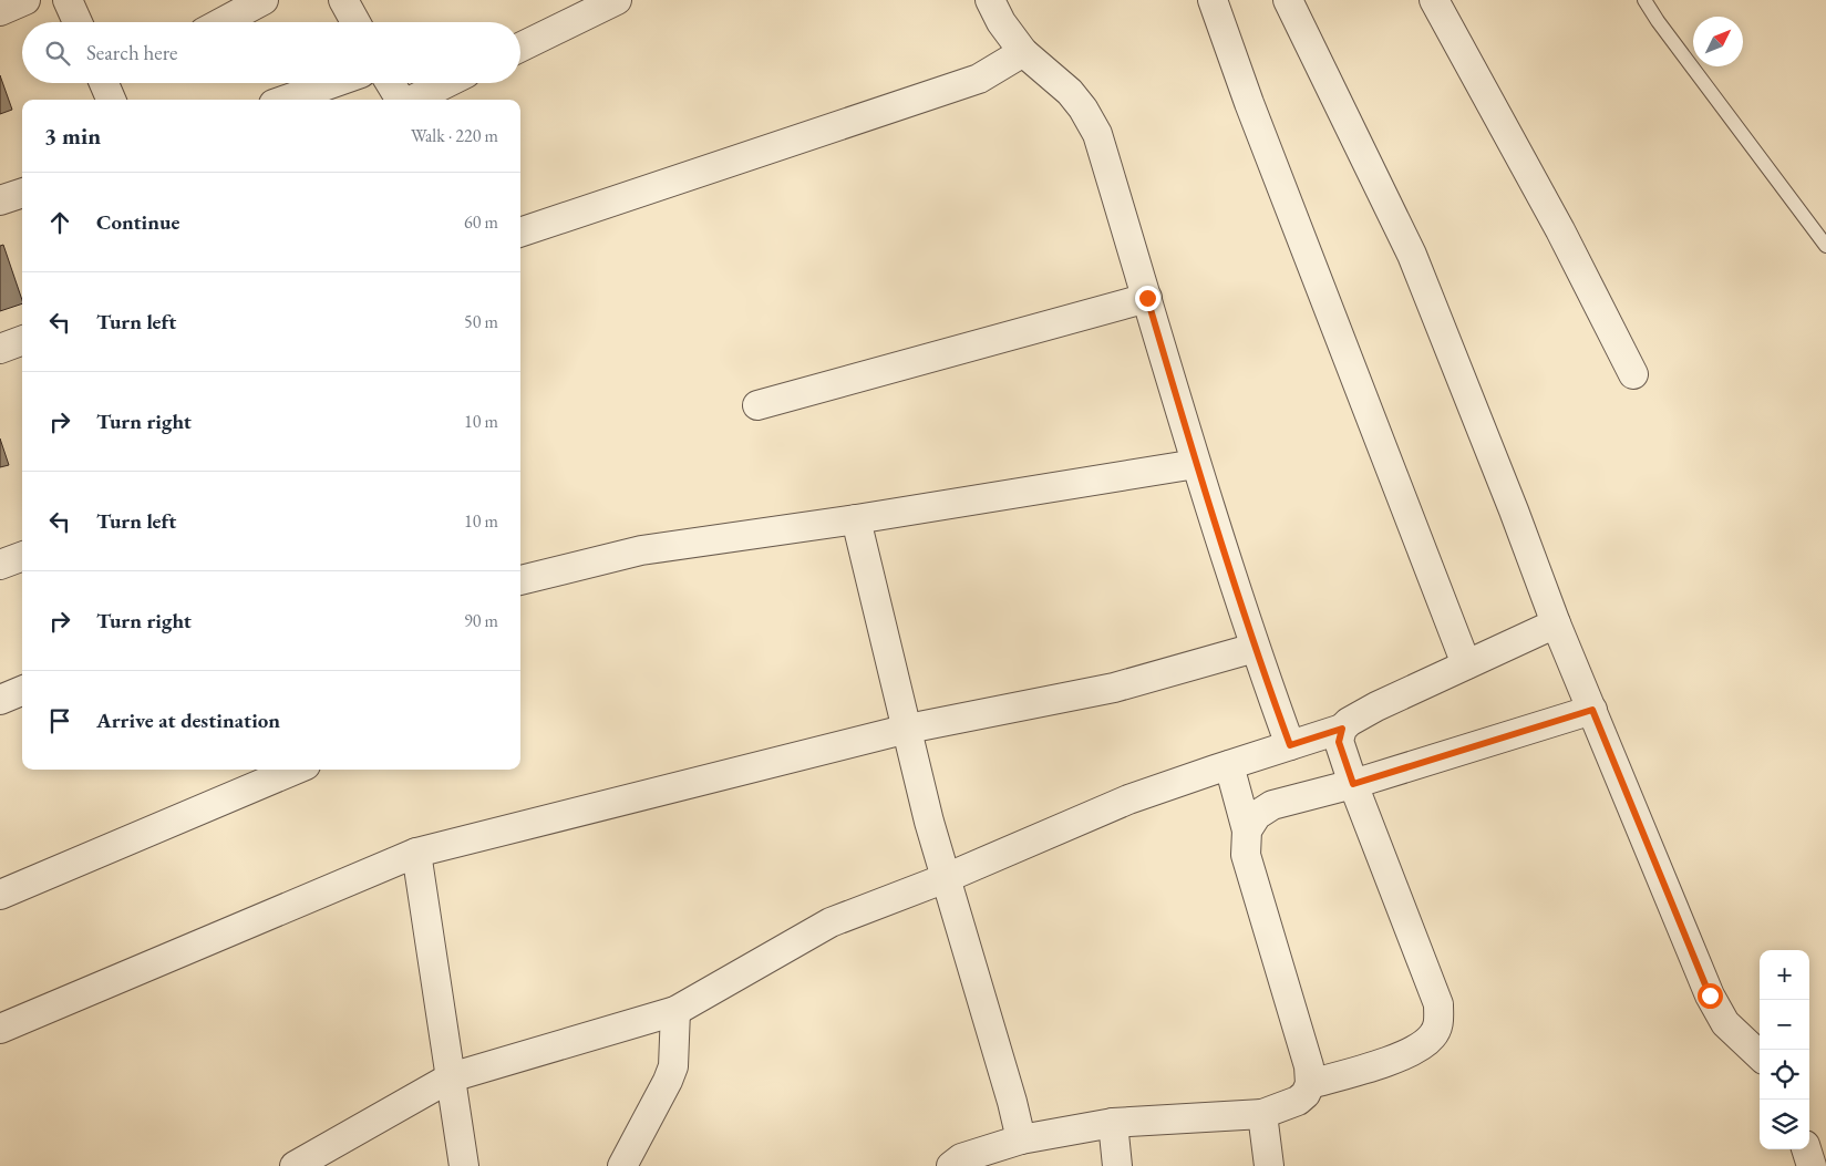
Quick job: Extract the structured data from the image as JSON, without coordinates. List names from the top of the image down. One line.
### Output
{"north":"top right","page":{"search":"Search here","heading":["3 min","Walk · 220 m"],"list":[["Continue","60 m"],["Turn left","50 m"],["Turn right","10 m"],["Turn left","10 m"],["Turn right","90 m"],"Arrive at destination"],"map_buttons":["+","−"]}}
